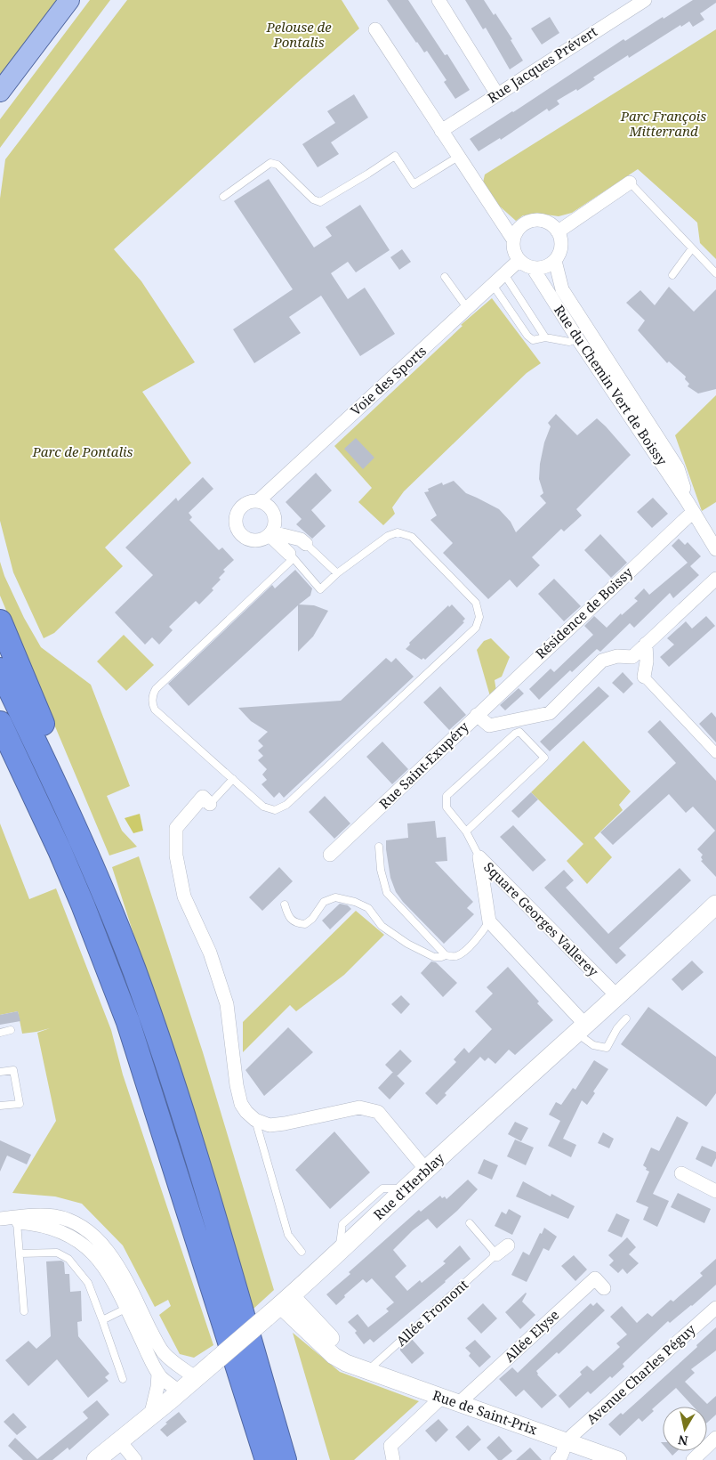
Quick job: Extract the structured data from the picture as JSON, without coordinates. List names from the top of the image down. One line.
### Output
{"streets":{"main road":["Rue d'Herblay"],"street":["Rue Jacques Prévert","Voie des Sports","Rue du Chemin Vert de Boissy","Résidence de Boissy","Rue Saint-Exupéry","Square Georges Vallerey","Allée Fromont","Allée Elyse","Avenue Charles Péguy","Rue de Saint-Prix"]},"crossings":[["Voie des Sports","Rue du Chemin Vert de Boissy"],["Rue du Chemin Vert de Boissy","Résidence de Boissy"],["Résidence de Boissy","Rue Saint-Exupéry"],["Square Georges Vallerey","Rue d'Herblay"],["Rue d'Herblay","Rue de Saint-Prix"],["Allée Fromont","Rue de Saint-Prix"],["Allée Elyse","Rue de Saint-Prix"],["Avenue Charles Péguy","Rue de Saint-Prix"]],"parks":["Pelouse de Pontalis","Parc François Mitterrand","Parc de Pontalis"],"north":"bottom"}
